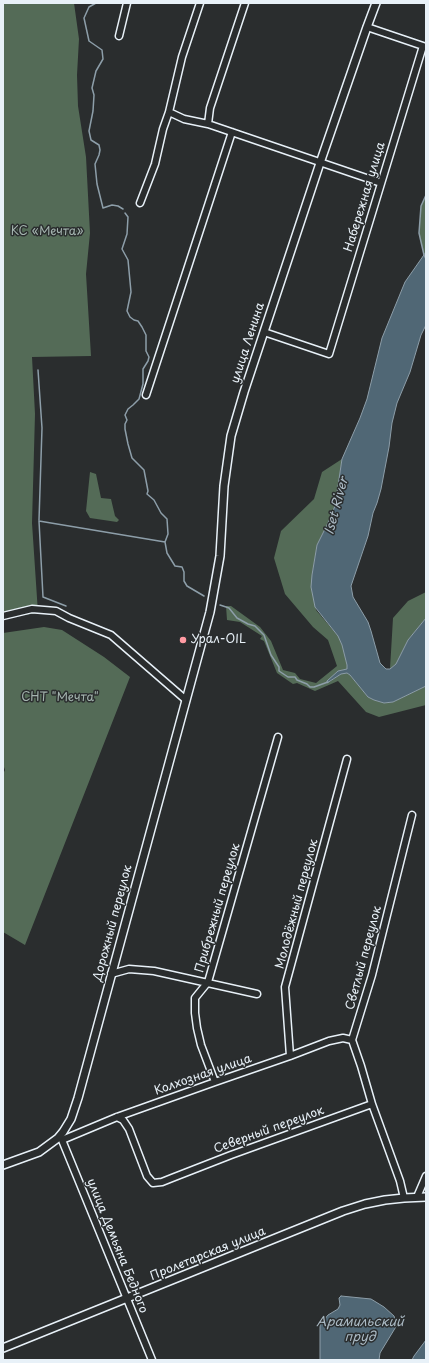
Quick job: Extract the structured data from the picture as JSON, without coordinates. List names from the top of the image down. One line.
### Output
{"streets":{"main road":["улица Ленина","Дорожный переулок","Пролетарская улица"],"street":["Набережная улица","Молодёжный переулок","Прибрежный переулок","Светлый переулок","Колхозная улица","Северный переулок","улица Демьяна Бедного"]},"crossings":[["Набережная улица","улица Ленина"],["улица Ленина","Дорожный переулок"],["Молодёжный переулок","Колхозная улица"],["Прибрежный переулок","Колхозная улица"],["Дорожный переулок","Колхозная улица"],["Дорожный переулок","улица Демьяна Бедного"],["Светлый переулок","Колхозная улица"],["Колхозная улица","Северный переулок"],["Колхозная улица","улица Демьяна Бедного"],["улица Демьяна Бедного","Пролетарская улица"]],"water":["Iset River","Арамильский пруд"],"parks":["КС «Мечта»","СНТ \"Мечта\""],"places":["Урал-OIL"]}
